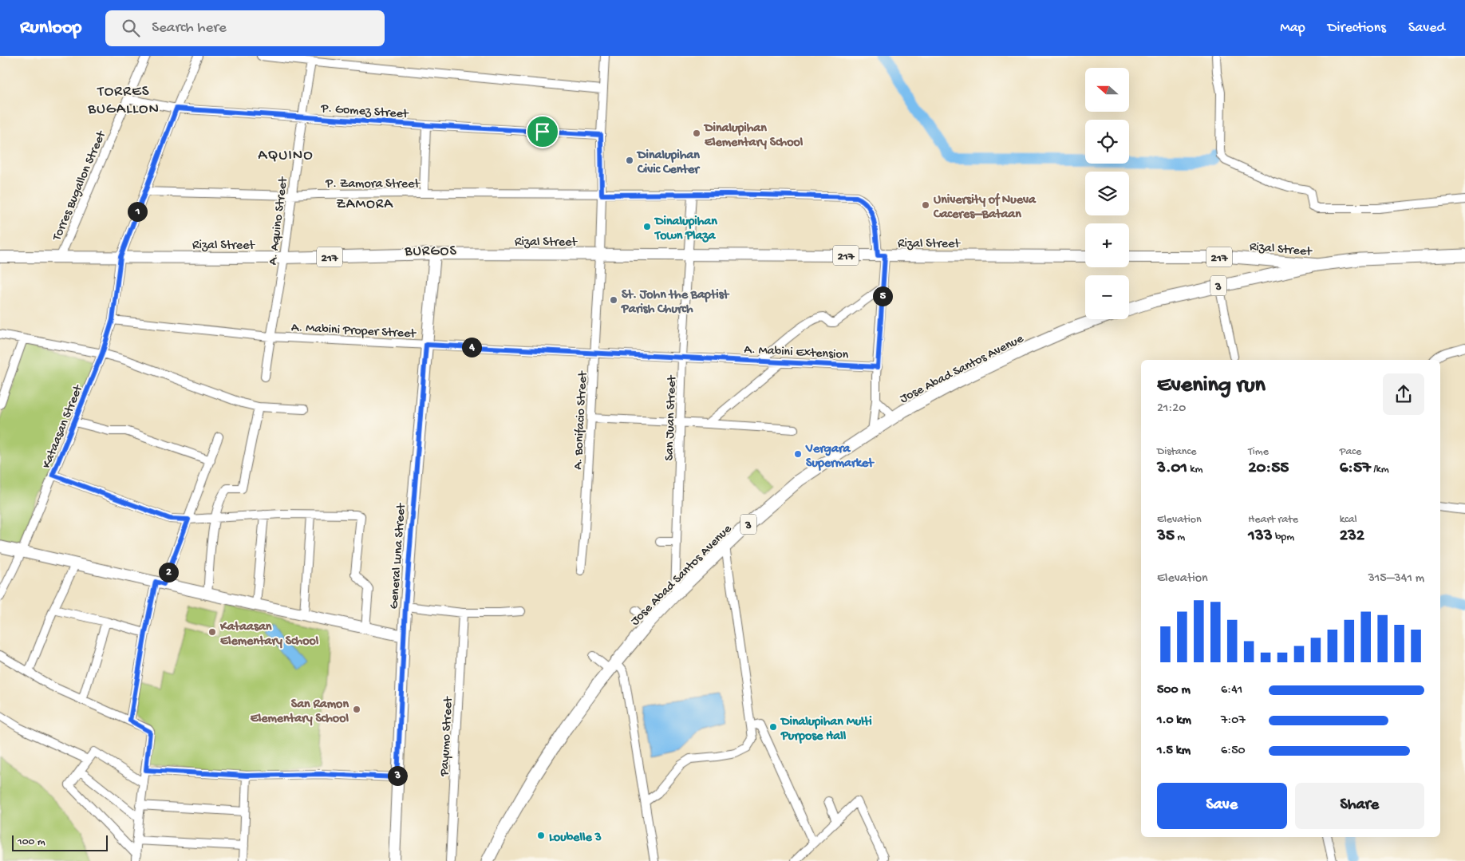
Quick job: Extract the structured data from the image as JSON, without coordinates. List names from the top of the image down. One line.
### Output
{"streets":{"highway":["3","Jose Abad Santos Avenue"],"main road":["Rizal Street","217","General Luna Street"],"street":["P. Gomez Street","P. Zamora Street","Torres Bugallon Street","A. Aquino Street","A. Mabini Proper Street","A. Mabini Extension","San Juan Street","A. Bonifacio Street","Kataasan Street","Payumo Street"]},"crossings":[["P. Gomez Street","Torres Bugallon Street"],["P. Gomez Street","A. Aquino Street"],["P. Gomez Street","A. Bonifacio Street"],["P. Gomez Street","Kataasan Street"],["P. Zamora Street","A. Aquino Street"],["P. Zamora Street","Rizal Street"],["P. Zamora Street","A. Mabini Extension"],["P. Zamora Street","Jose Abad Santos Avenue"],["P. Zamora Street","San Juan Street"],["P. Zamora Street","A. Bonifacio Street"],["P. Zamora Street","Kataasan Street"],["Torres Bugallon Street","Rizal Street"],["A. Aquino Street","Rizal Street"],["A. Aquino Street","A. Mabini Proper Street"],["Rizal Street","3"],["Rizal Street","San Juan Street"],["Rizal Street","A. Bonifacio Street"],["Rizal Street","Kataasan Street"],["Rizal Street","General Luna Street"],["A. Mabini Proper Street","A. Mabini Extension"],["A. Mabini Proper Street","A. Bonifacio Street"],["A. Mabini Proper Street","Kataasan Street"],["A. Mabini Proper Street","General Luna Street"],["A. Mabini Extension","San Juan Street"],["A. Mabini Extension","A. Bonifacio Street"],["Jose Abad Santos Avenue","San Juan Street"]],"districts":["TORRES BUGALLON","AQUINO","ZAMORA","BURGOS"],"places":["Dinalupihan Elementary School","Dinalupihan Civic Center","University of Nueva Caceres–Bataan","Dinalupihan Town Plaza","St. John the Baptist Parish Church","Vergara Supermarket","Kataasan Elementary School","San Ramon Elementary School","Dinalupihan Multi Purpose Hall","Loubelle 3"],"scale_bar":"100 m","north":"left","page":{"header":"Runloop","search":"Search here","nav":["Map","Directions","Saved"],"map_buttons":["+","−"],"pins":["1","5","4","2","3"],"heading":["Evening run","21:20"],"stats":[["Distance","3.01 km"],["Time","20:55"],["Pace","6:57 /km"],["Elevation","35 m"],["Heart rate","133 bpm"],["kcal","232"]],"chart":["Elevation","315–341 m"],"list":[{"name":"500 m","note":"6:41"},{"name":"1.0 km","note":"7:07"},{"name":"1.5 km","note":"6:50"}],"buttons":["Save","Share"],"scale":"100 m"}}
